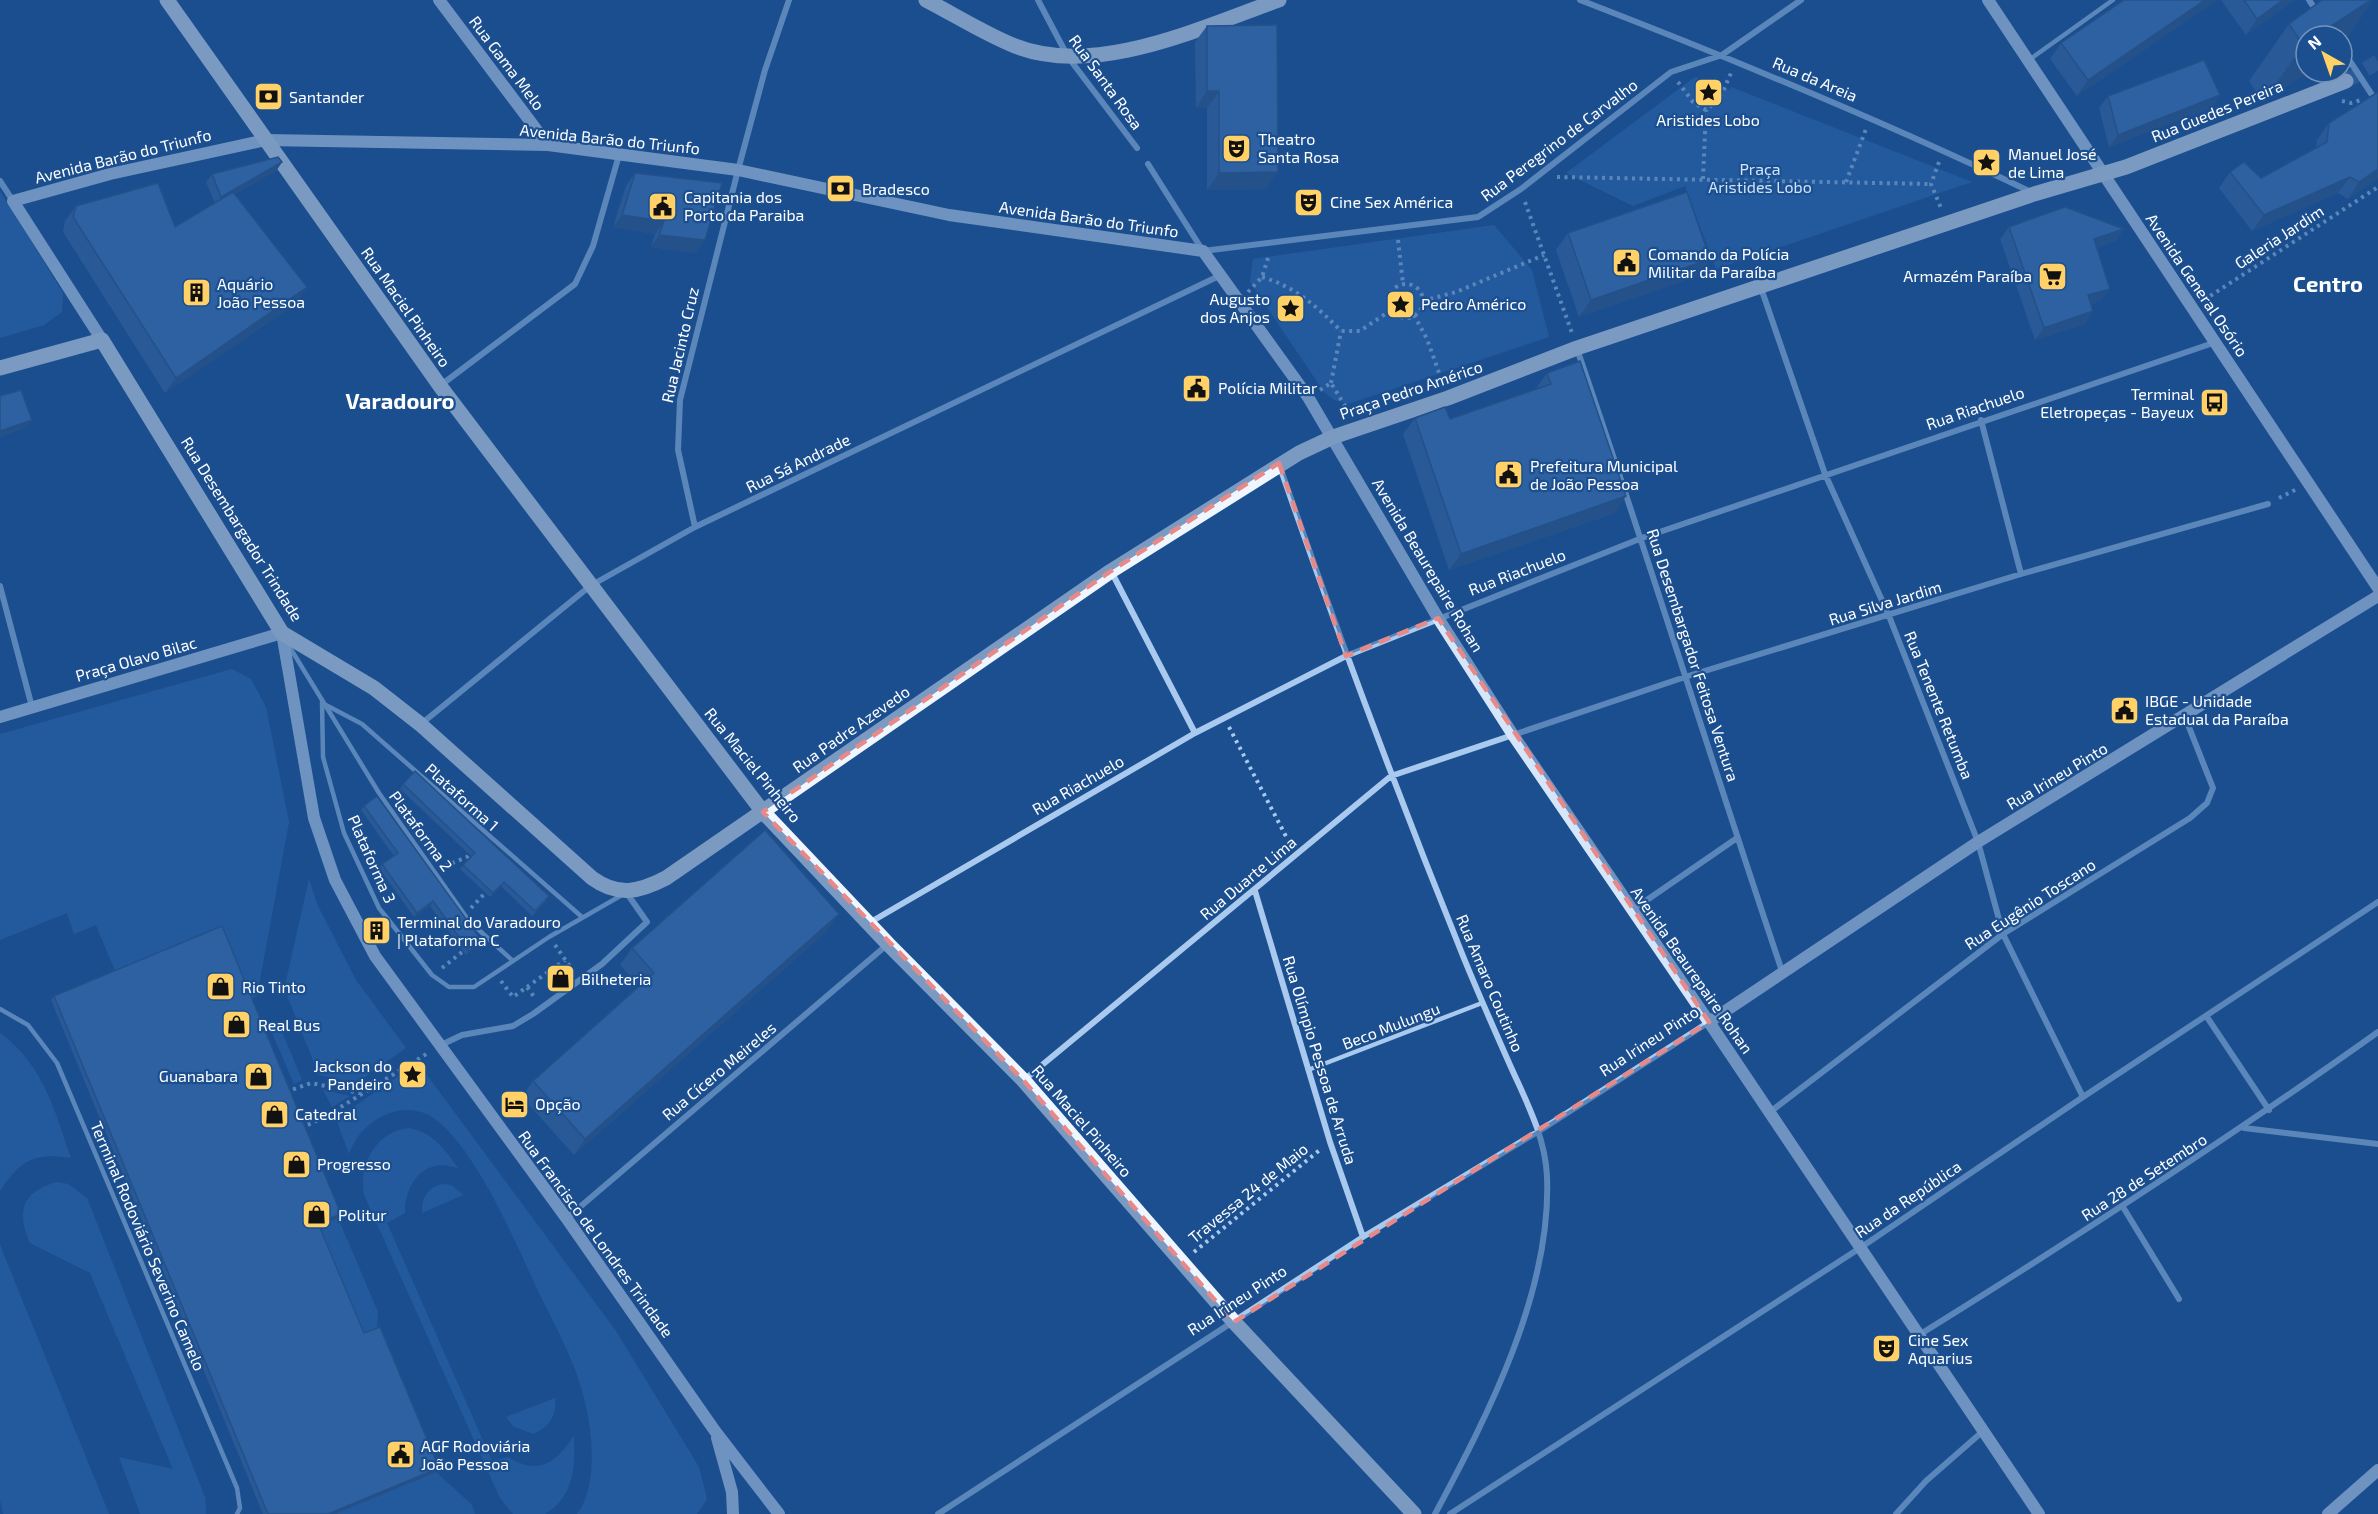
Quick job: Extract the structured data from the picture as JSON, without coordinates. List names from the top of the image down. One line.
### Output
{"streets":{"main road":["Rua Gama Melo","Rua Guedes Pereira","Avenida Barão do Triunfo","Avenida General Osório","Rua Maciel Pinheiro","Praça Pedro Américo","Rua Desembargador Trindade","Avenida Beaurepaire Rohan","Praça Olavo Bilac","Rua Padre Azevedo","Rua Irineu Pinto","Rua Francisco de Londres Trindade"],"street":["Rua da Areia","Rua Santa Rosa","Rua Peregrino de Carvalho","Rua Jacinto Cruz","Rua Riachuelo","Rua Sá Andrade","Rua Silva Jardim","Rua Desembargador Feitosa Ventura","Rua Tenente Retumba","Rua Duarte Lima","Rua Eugênio Toscano","Rua Amaro Coutinho","Rua Olímpio Pessoa de Arruda","Rua Cícero Meireles","Rua 28 de Setembro","Rua da República"],"lane":["Plataforma 1","Plataforma 2","Plataforma 3","Beco Mulungu","Terminal Rodoviário Severino Camelo"],"path":["Galeria Jardim","Travessa 24 de Maio"]},"crossings":[["Rua Gama Melo","Avenida Barão do Triunfo"],["Rua da Areia","Rua Peregrino de Carvalho"],["Rua Guedes Pereira","Avenida General Osório"],["Avenida Barão do Triunfo","Rua Peregrino de Carvalho"],["Avenida Barão do Triunfo","Rua Maciel Pinheiro"],["Avenida Barão do Triunfo","Rua Jacinto Cruz"],["Avenida Barão do Triunfo","Praça Pedro Américo"],["Avenida Barão do Triunfo","Rua Desembargador Trindade"],["Rua Peregrino de Carvalho","Praça Pedro Américo"],["Galeria Jardim","Avenida General Osório"],["Avenida General Osório","Rua Riachuelo"],["Rua Maciel Pinheiro","Rua Riachuelo"],["Rua Maciel Pinheiro","Rua Sá Andrade"],["Rua Maciel Pinheiro","Rua Padre Azevedo"],["Rua Maciel Pinheiro","Rua Irineu Pinto"],["Rua Maciel Pinheiro","Rua Duarte Lima"],["Rua Maciel Pinheiro","Rua Cícero Meireles"],["Rua Maciel Pinheiro","Travessa 24 de Maio"],["Rua Jacinto Cruz","Rua Sá Andrade"],["Praça Pedro Américo","Rua Sá Andrade"],["Praça Pedro Américo","Avenida Beaurepaire Rohan"],["Praça Pedro Américo","Rua Desembargador Feitosa Ventura"],["Praça Pedro Américo","Rua Padre Azevedo"],["Rua Riachuelo","Avenida Beaurepaire Rohan"],["Rua Riachuelo","Rua Desembargador Feitosa Ventura"],["Rua Riachuelo","Rua Tenente Retumba"],["Rua Riachuelo","Rua Amaro Coutinho"],["Rua Sá Andrade","Rua Desembargador Trindade"],["Rua Desembargador Trindade","Praça Olavo Bilac"],["Rua Desembargador Trindade","Rua Padre Azevedo"],["Rua Desembargador Trindade","Plataforma 2"],["Rua Desembargador Trindade","Rua Francisco de Londres Trindade"],["Avenida Beaurepaire Rohan","Rua Silva Jardim"],["Avenida Beaurepaire Rohan","Rua Padre Azevedo"],["Avenida Beaurepaire Rohan","Rua Irineu Pinto"],["Avenida Beaurepaire Rohan","Rua Duarte Lima"],["Avenida Beaurepaire Rohan","Rua Eugênio Toscano"],["Avenida Beaurepaire Rohan","Rua 28 de Setembro"],["Avenida Beaurepaire Rohan","Rua da República"],["Rua Silva Jardim","Rua Desembargador Feitosa Ventura"],["Rua Silva Jardim","Rua Tenente Retumba"],["Rua Silva Jardim","Rua Duarte Lima"],["Rua Desembargador Feitosa Ventura","Rua Irineu Pinto"],["Praça Olavo Bilac","Plataforma 2"],["Praça Olavo Bilac","Rua Francisco de Londres Trindade"],["Rua Tenente Retumba","Rua Irineu Pinto"],["Rua Tenente Retumba","Rua Eugênio Toscano"],["Rua Tenente Retumba","Rua da República"],["Rua Padre Azevedo","Rua Amaro Coutinho"],["Rua Irineu Pinto","Rua Eugênio Toscano"],["Rua Irineu Pinto","Rua Amaro Coutinho"],["Rua Irineu Pinto","Rua Olímpio Pessoa de Arruda"],["Plataforma 1","Plataforma 2"],["Plataforma 1","Plataforma 3"],["Plataforma 2","Plataforma 3"],["Plataforma 2","Rua Francisco de Londres Trindade"],["Rua Duarte Lima","Rua Amaro Coutinho"],["Rua Duarte Lima","Rua Olímpio Pessoa de Arruda"],["Rua Amaro Coutinho","Beco Mulungu"],["Beco Mulungu","Rua Olímpio Pessoa de Arruda"],["Rua Olímpio Pessoa de Arruda","Travessa 24 de Maio"],["Rua Cícero Meireles","Rua Francisco de Londres Trindade"]],"districts":["Centro","Varadouro"],"parks":["Praça Aristides Lobo"],"places":{"place":["Aristides Lobo","Manuel José de Lima","Pedro Américo","Augusto dos Anjos","Jackson do Pandeiro"],"bank":["Santander","Bradesco"],"theatre":["Theatro Santa Rosa","Cine Sex América","Cine Sex Aquarius"],"public building":["Capitania dos Porto da Paraiba","Comando da Polícia Militar da Paraíba","Polícia Militar","Prefeitura Municipal de João Pessoa","IBGE - Unidade Estadual da Paraíba","AGF Rodoviária João Pessoa"],"supermarket":["Armazém Paraíba"],"building":["Aquário João Pessoa","Terminal do Varadouro | Plataforma C"],"bus stop":["Terminal Eletropeças - Bayeux"],"shop":["Bilheteria","Rio Tinto","Real Bus","Guanabara","Catedral","Progresso","Politur"],"hotel":["Opção"]},"north":"top left"}
